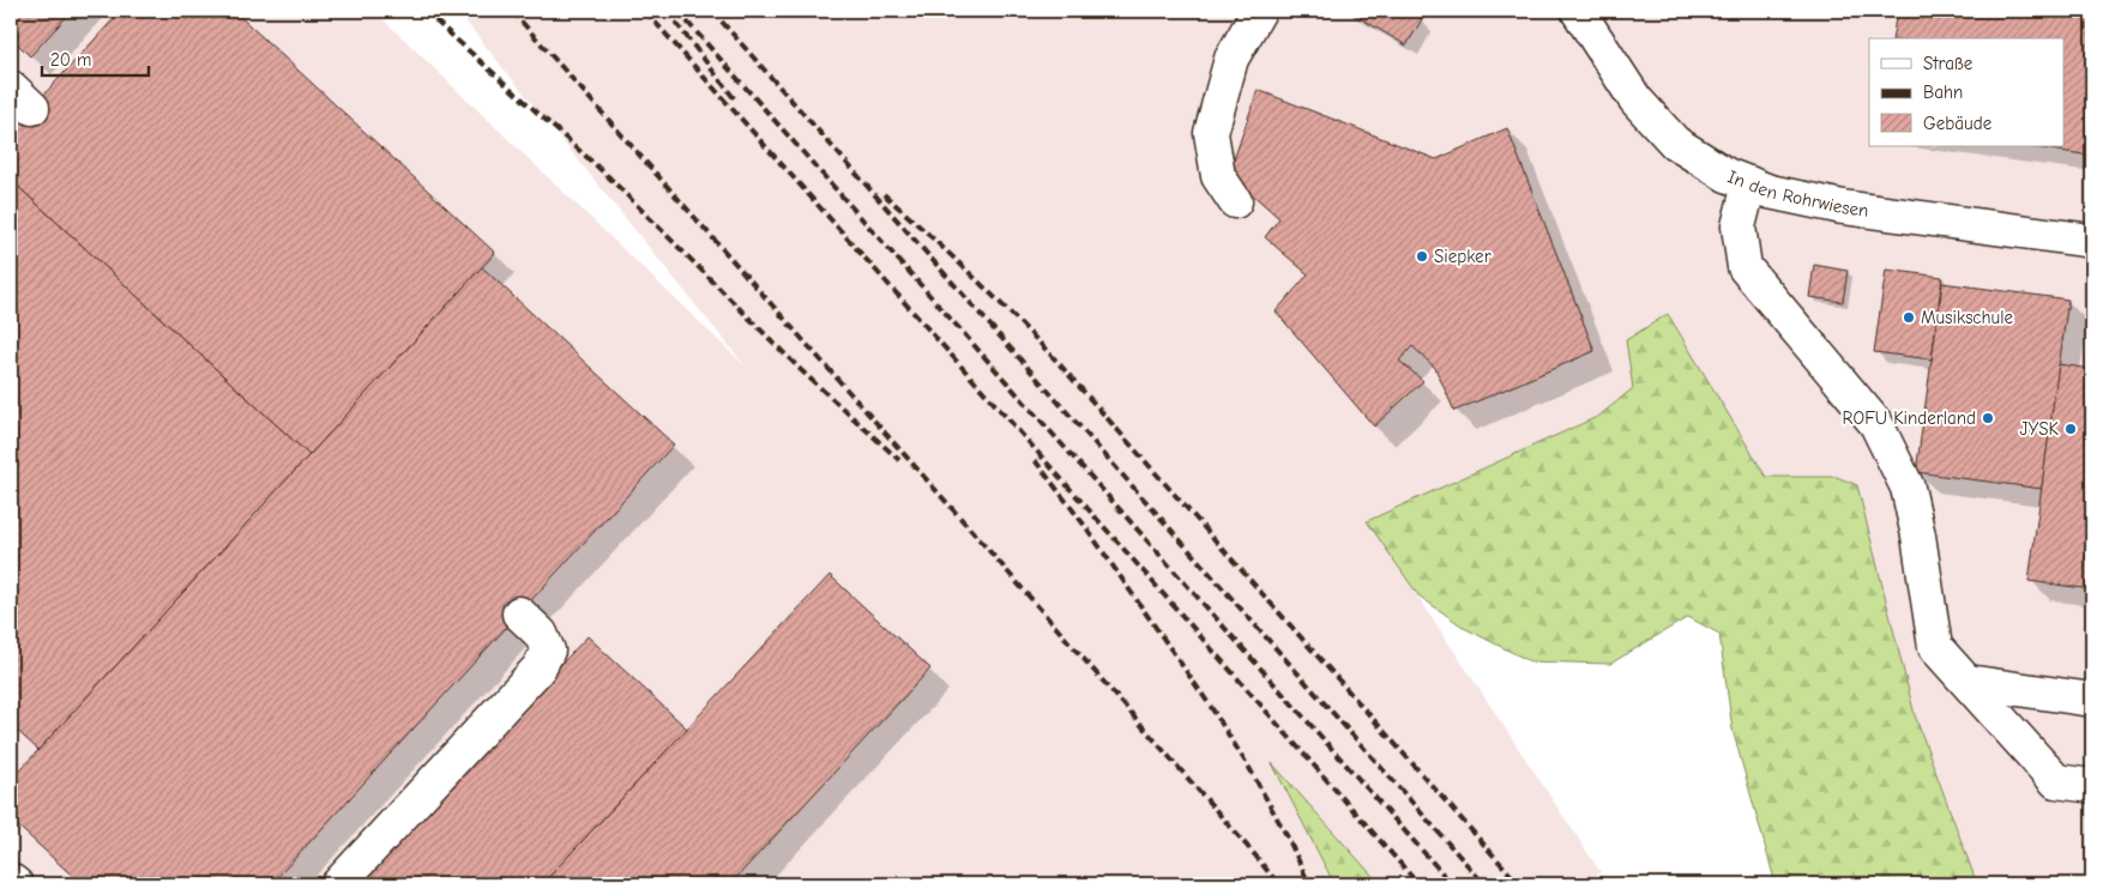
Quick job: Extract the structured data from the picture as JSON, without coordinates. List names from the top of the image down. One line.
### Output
{"streets":{"street":["In den Rohrwiesen"]},"places":["Siepker","Musikschule","ROFU Kinderland","JYSK"],"legend":["Straße","Bahn","Gebäude"],"scale_bar":"20 m"}
